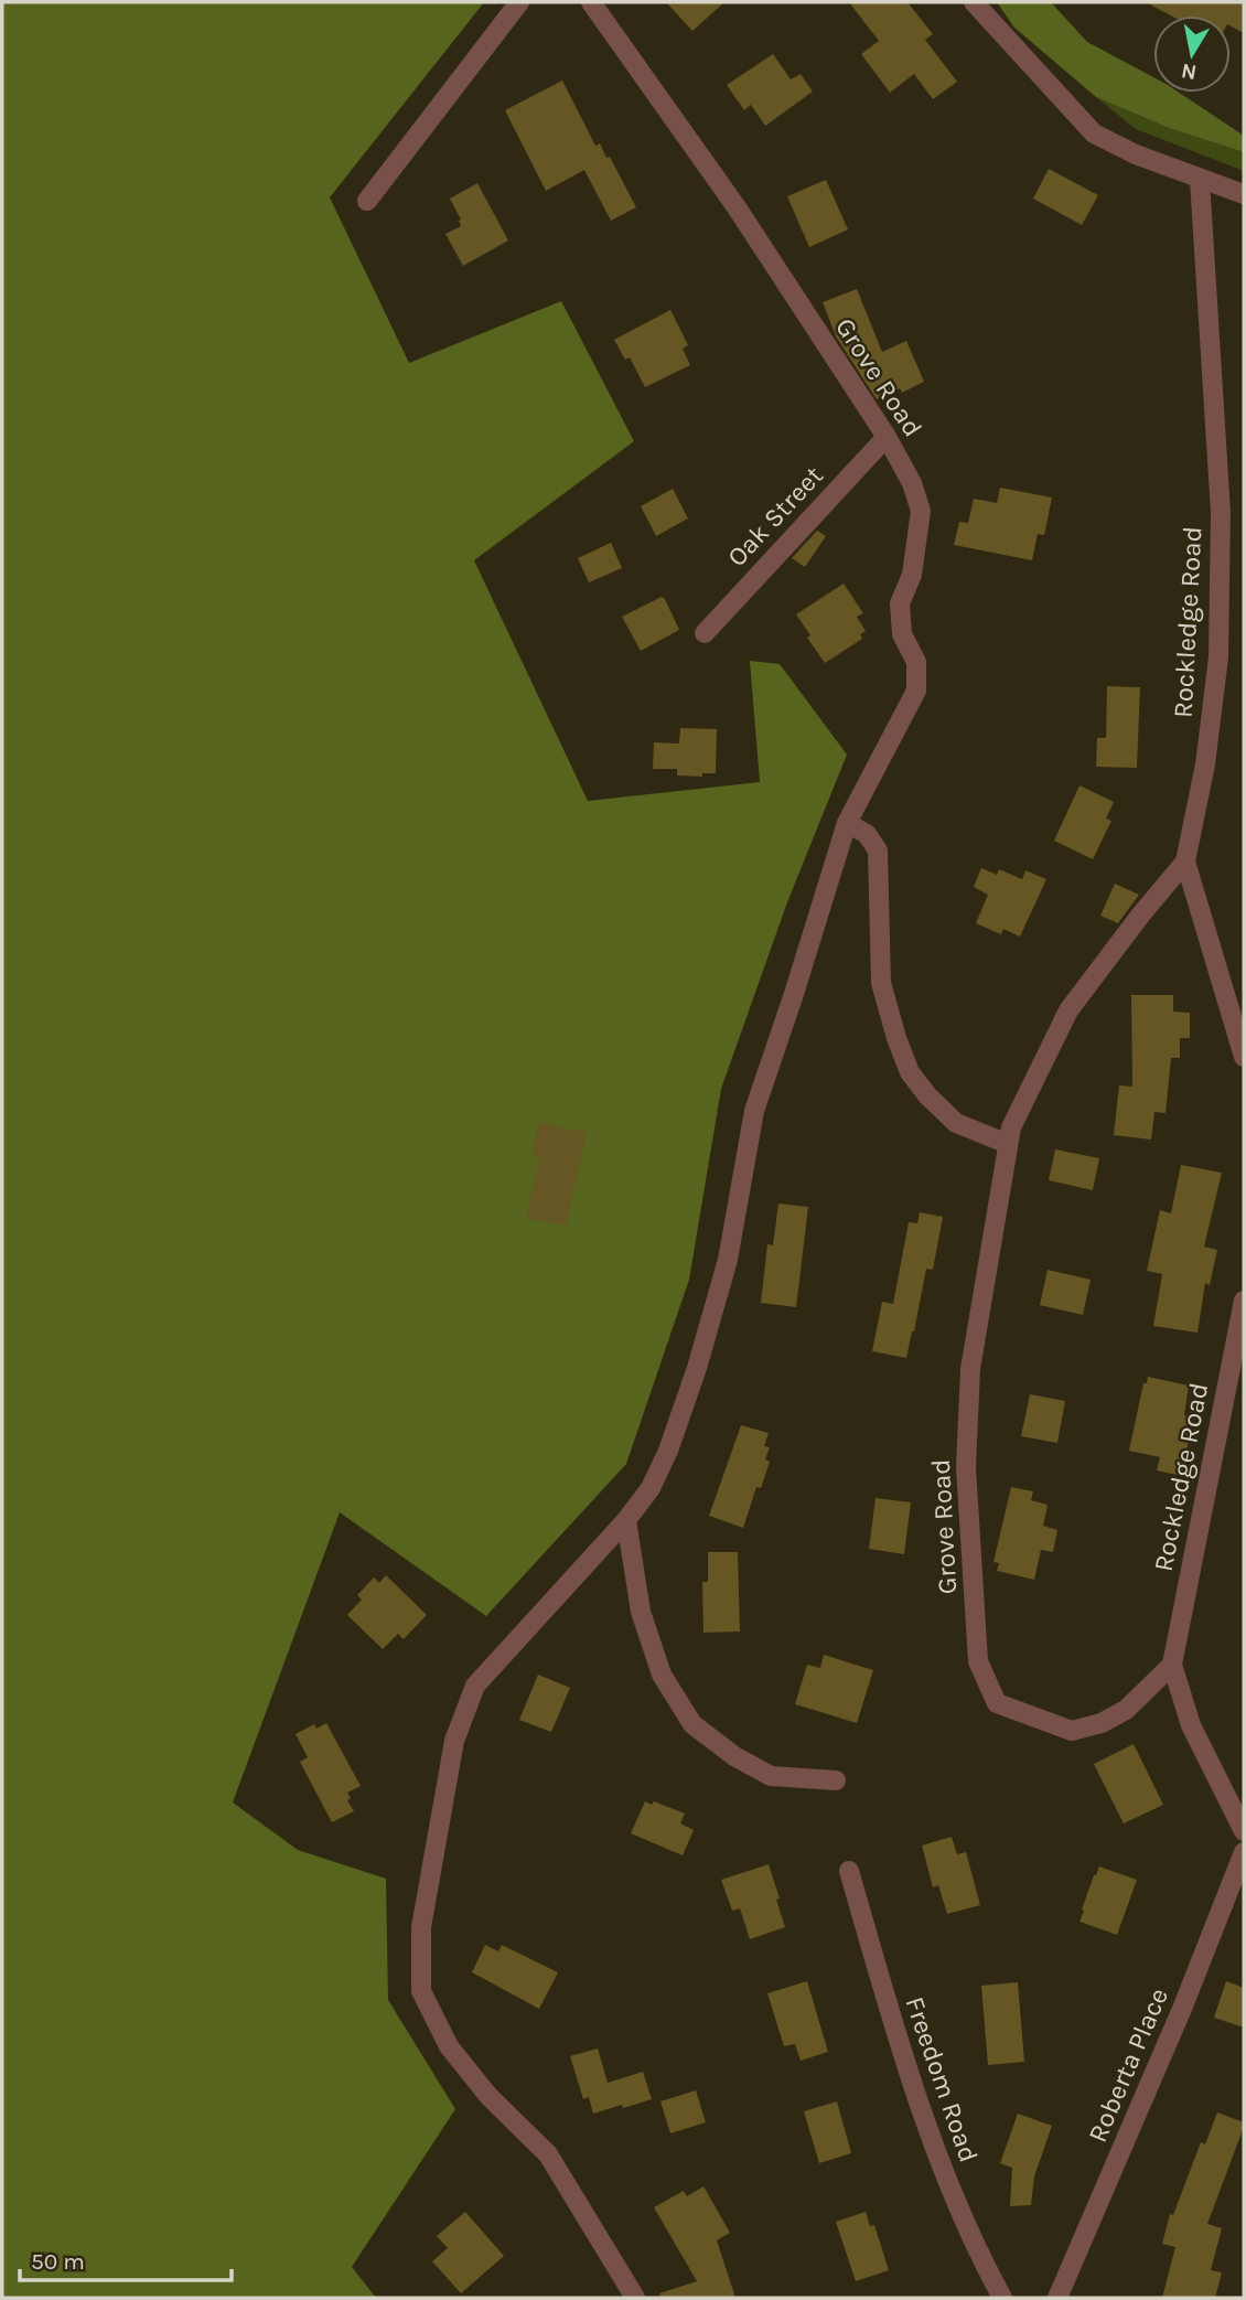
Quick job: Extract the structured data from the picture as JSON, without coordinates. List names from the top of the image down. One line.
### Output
{"streets":{"street":["Grove Road","Oak Street","Rockledge Road","Roberta Place","Freedom Road"]},"crossings":[["Grove Road","Oak Street"],["Grove Road","Rockledge Road"]],"scale_bar":"50 m","north":"bottom"}
